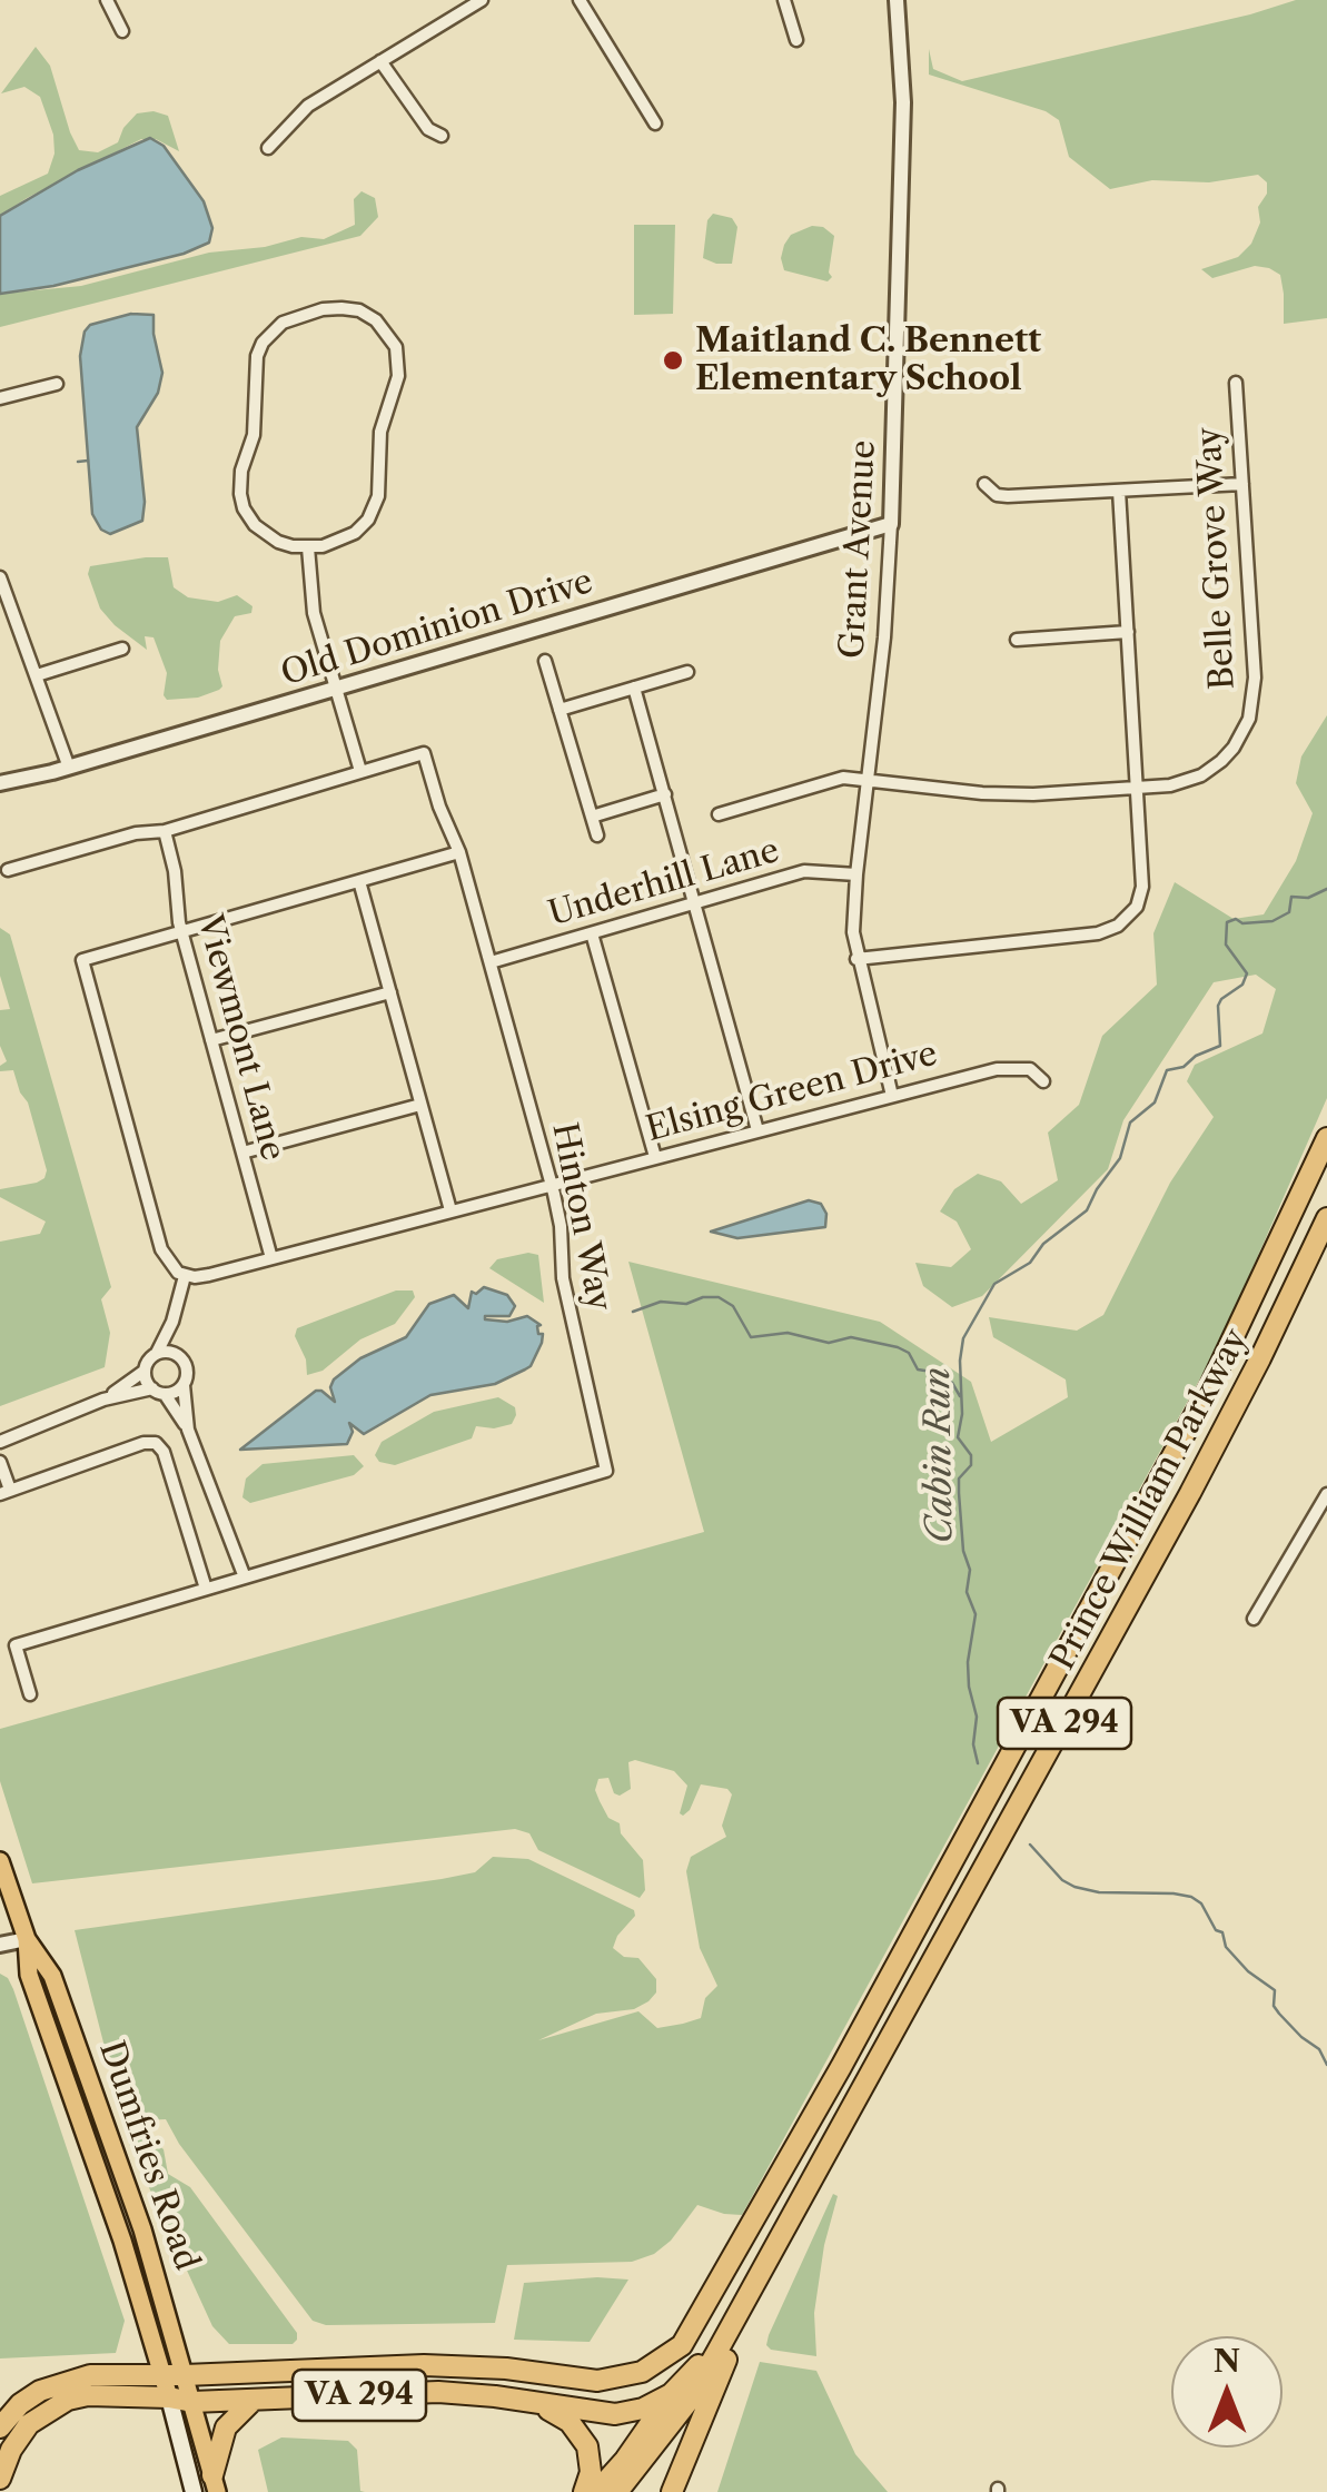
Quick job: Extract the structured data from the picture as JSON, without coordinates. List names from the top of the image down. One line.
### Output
{"streets":{"highway":["Prince William Parkway","VA 294"],"main road":["Dumfries Road"],"street":["Grant Avenue","Belle Grove Way","Old Dominion Drive","Underhill Lane","Viewmont Lane","Elsing Green Drive","Hinton Way"]},"crossings":[["Grant Avenue","Belle Grove Way"],["Grant Avenue","Old Dominion Drive"],["Grant Avenue","Underhill Lane"],["Grant Avenue","Elsing Green Drive"],["Underhill Lane","Hinton Way"],["Viewmont Lane","Elsing Green Drive"],["Viewmont Lane","Hinton Way"],["Elsing Green Drive","Hinton Way"],["Prince William Parkway","VA 294"],["VA 294","Dumfries Road"]],"water":["Cabin Run"],"places":["Maitland C. Bennett Elementary School"],"north":"top"}
